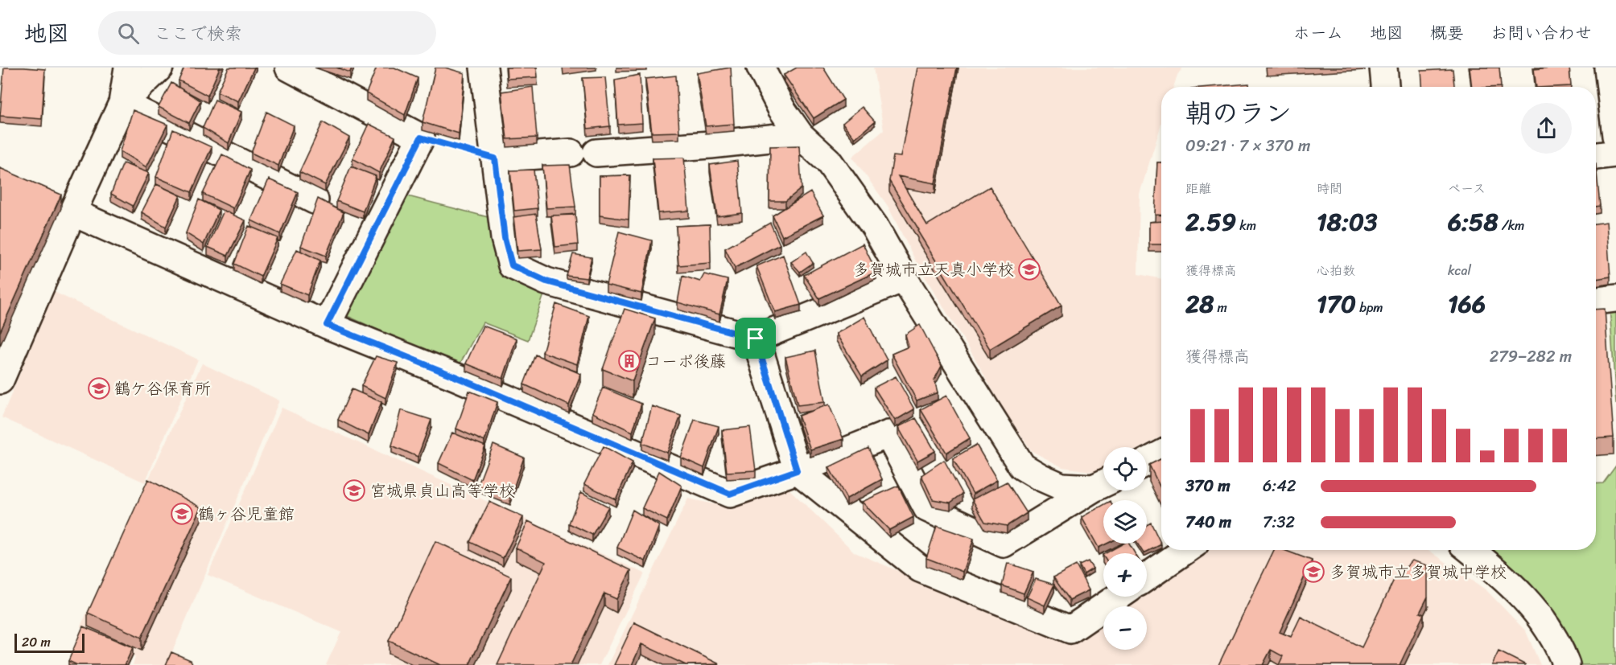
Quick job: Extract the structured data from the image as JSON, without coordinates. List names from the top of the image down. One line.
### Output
{"places":{"school or university":["多賀城市立天真小学校","鶴ケ谷保育所","宮城県貞山高等学校","鶴ヶ谷児童館","多賀城市立多賀城中学校"],"building":["コーポ後藤"]},"scale_bar":"20 m","page":{"header":"地図","search":"ここで検索","nav":["ホーム","地図","概要","お問い合わせ"],"heading":["朝のラン","09:21 · 7 × 370 m"],"stats":[["距離","2.59 km"],["時間","18:03"],["ペース","6:58 /km"],["獲得標高","28 m"],["心拍数","170 bpm"],["kcal","166"]],"chart":["獲得標高","279–282 m"],"map_buttons":["+","−"],"list":[{"name":"370 m","note":"6:42"},{"name":"740 m","note":"7:32"}],"scale":"20 m"}}
